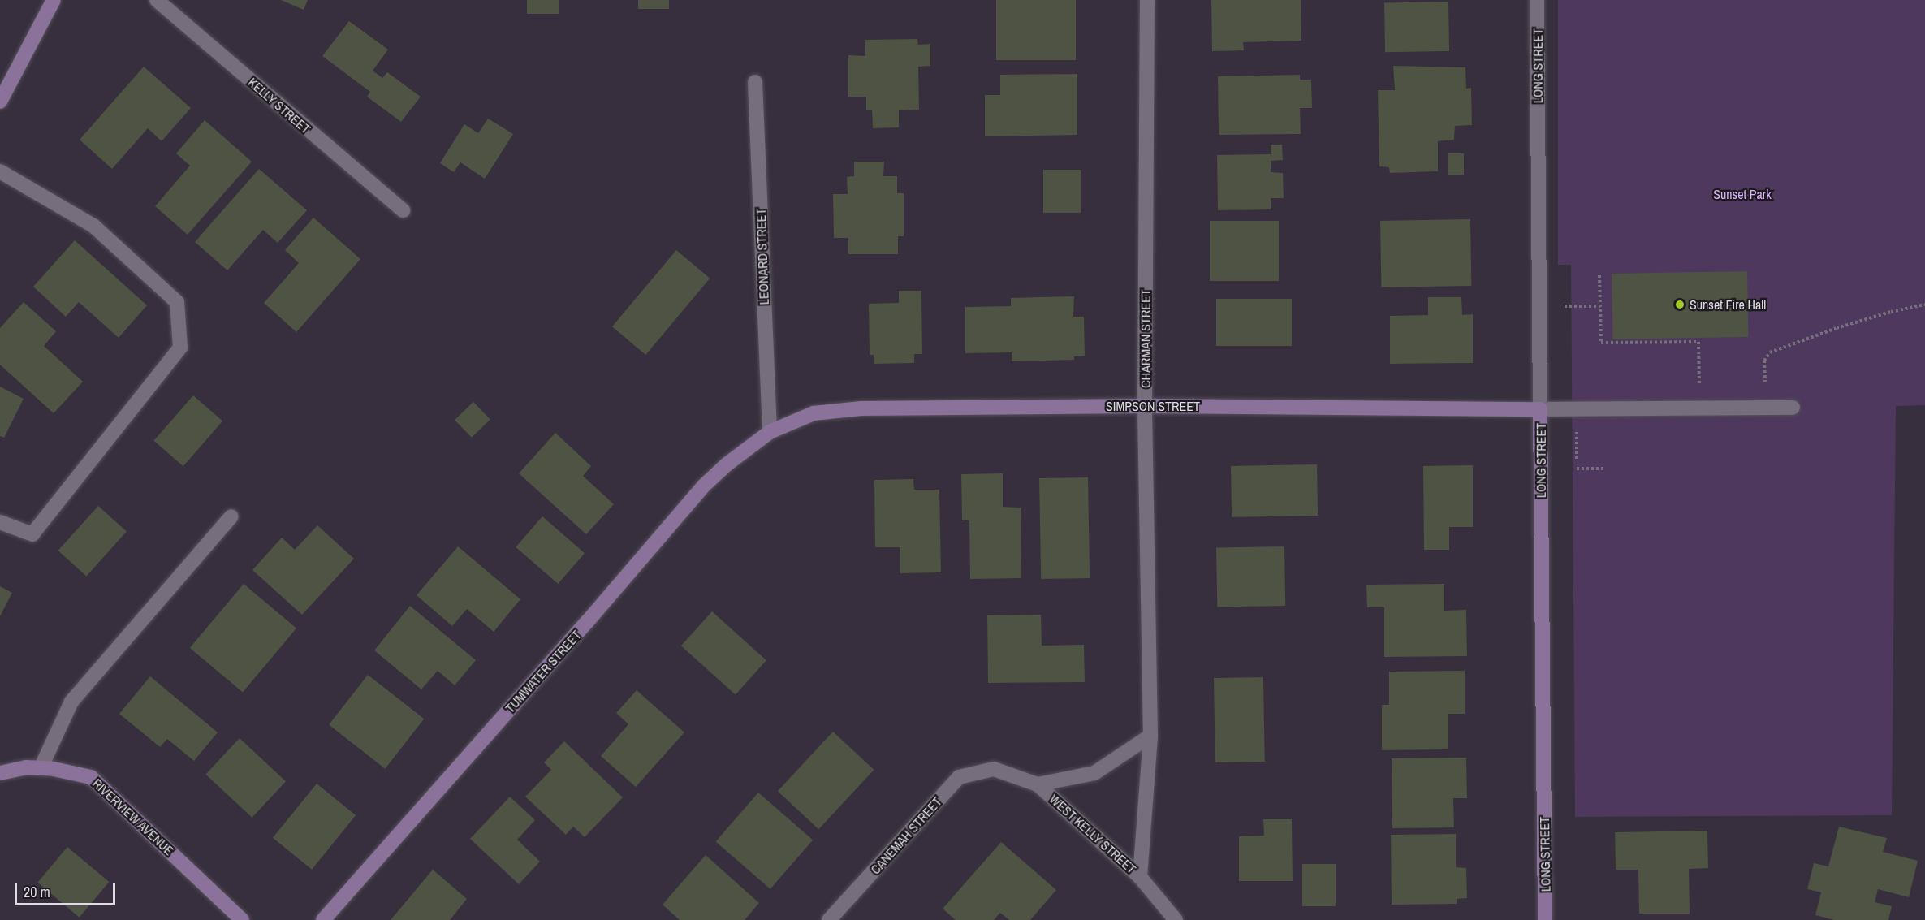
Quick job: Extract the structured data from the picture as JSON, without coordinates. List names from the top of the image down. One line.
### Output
{"streets":{"street":["LONG STREET","KELLY STREET","LEONARD STREET","CHARMAN STREET","SIMPSON STREET","TUMWATER STREET","RIVERVIEW AVENUE","WEST KELLY STREET","CANEMAH STREET"]},"crossings":[["LONG STREET","SIMPSON STREET"],["LEONARD STREET","SIMPSON STREET"],["LEONARD STREET","TUMWATER STREET"],["CHARMAN STREET","SIMPSON STREET"],["CHARMAN STREET","WEST KELLY STREET"],["SIMPSON STREET","TUMWATER STREET"],["WEST KELLY STREET","CANEMAH STREET"]],"parks":["Sunset Park"],"places":["Sunset Fire Hall"],"scale_bar":"20 m"}
